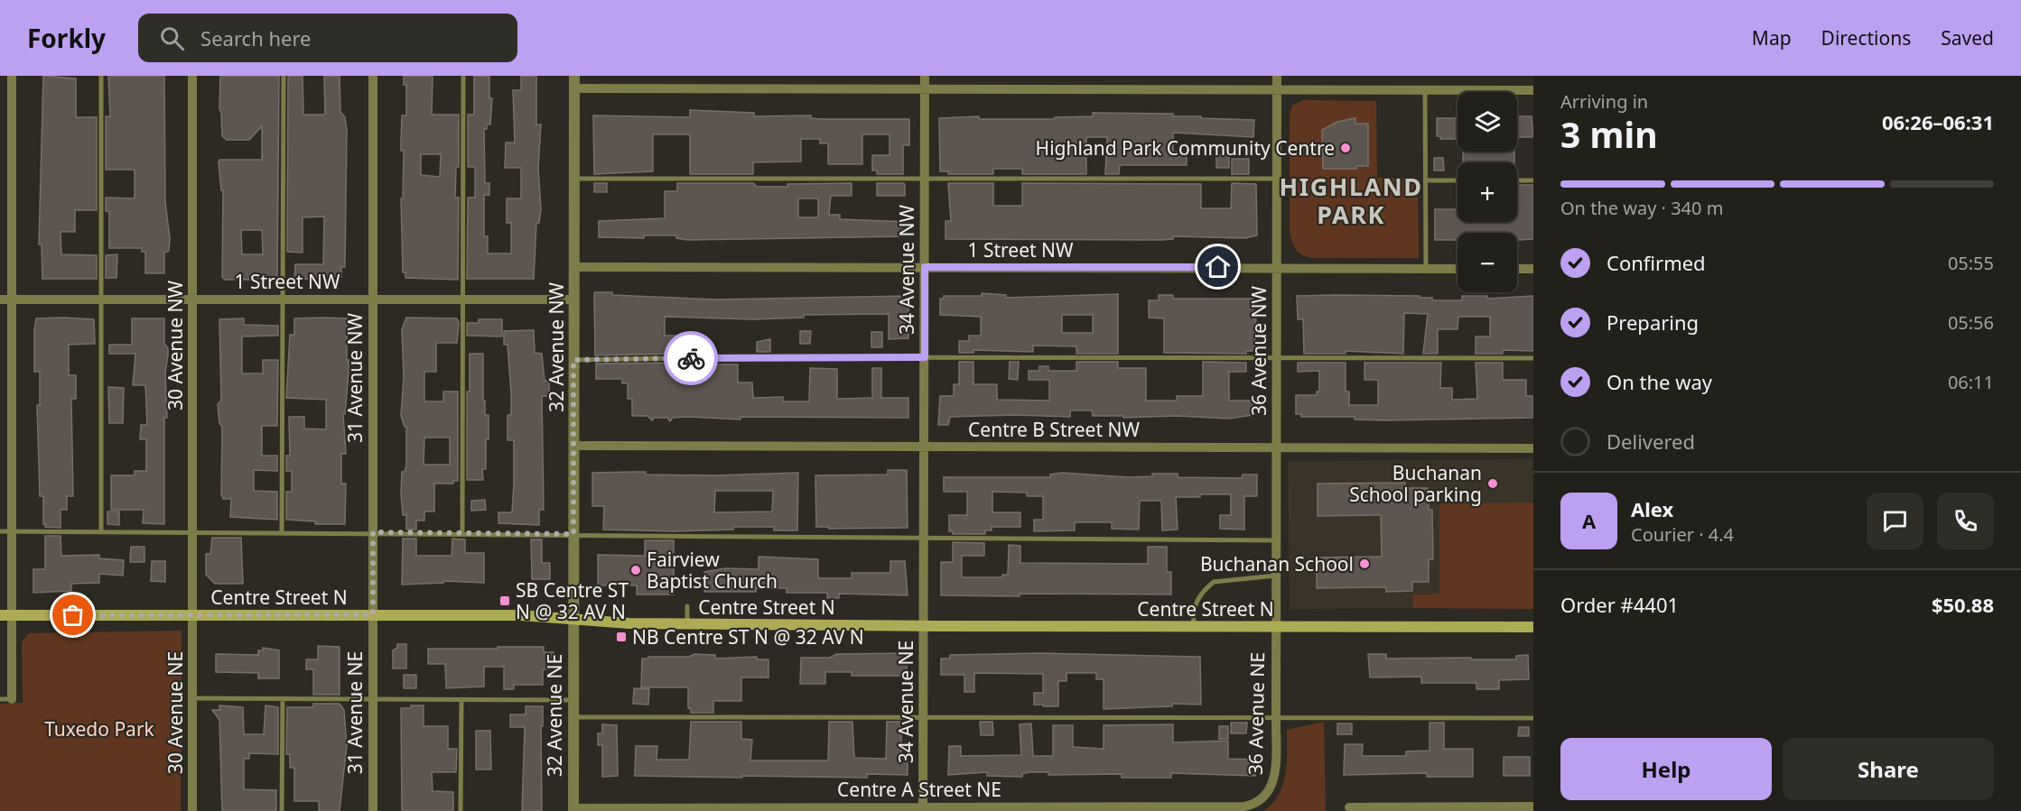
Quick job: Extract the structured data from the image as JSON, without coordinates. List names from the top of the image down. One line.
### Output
{"streets":{"main road":["Centre Street N"],"street":["1 Street NW","34 Avenue NW","30 Avenue NW","32 Avenue NW","36 Avenue NW","31 Avenue NW","Centre B Street NW","34 Avenue NE","30 Avenue NE","31 Avenue NE","36 Avenue NE","32 Avenue NE","Centre A Street NE"]},"crossings":[["1 Street NW","34 Avenue NW"],["1 Street NW","30 Avenue NW"],["1 Street NW","32 Avenue NW"],["1 Street NW","36 Avenue NW"],["1 Street NW","31 Avenue NW"],["34 Avenue NW","Centre B Street NW"],["34 Avenue NW","Centre Street N"],["34 Avenue NW","34 Avenue NE"],["30 Avenue NW","Centre Street N"],["30 Avenue NW","30 Avenue NE"],["32 Avenue NW","Centre B Street NW"],["32 Avenue NW","Centre Street N"],["32 Avenue NW","32 Avenue NE"],["36 Avenue NW","Centre B Street NW"],["36 Avenue NW","Centre Street N"],["36 Avenue NW","36 Avenue NE"],["31 Avenue NW","Centre Street N"],["31 Avenue NW","31 Avenue NE"],["Centre Street N","34 Avenue NE"],["Centre Street N","30 Avenue NE"],["Centre Street N","31 Avenue NE"],["Centre Street N","36 Avenue NE"],["Centre Street N","32 Avenue NE"],["34 Avenue NE","Centre A Street NE"],["36 Avenue NE","Centre A Street NE"],["32 Avenue NE","Centre A Street NE"]],"districts":["HIGHLAND PARK"],"parks":["Tuxedo Park"],"places":{"other":["Highland Park Community Centre","Buchanan School parking","Buchanan School","Fairview Baptist Church"],"transit":["SB Centre ST N @ 32 AV N","NB Centre ST N @ 32 AV N"]},"page":{"header":"Forkly","search":"Search here","nav":["Map","Directions","Saved"],"heading":["3 min","Arriving in","06:26–06:31"],"panel":["Alex","Courier · 4.4","Order #4401","$50.88"],"map_buttons":["+","−"],"bar":"On the way · 340 m","list":[["Confirmed","05:55"],["Preparing","05:56"],["On the way","06:11"],"Delivered"],"round":"A","buttons":["Help","Share"]}}
